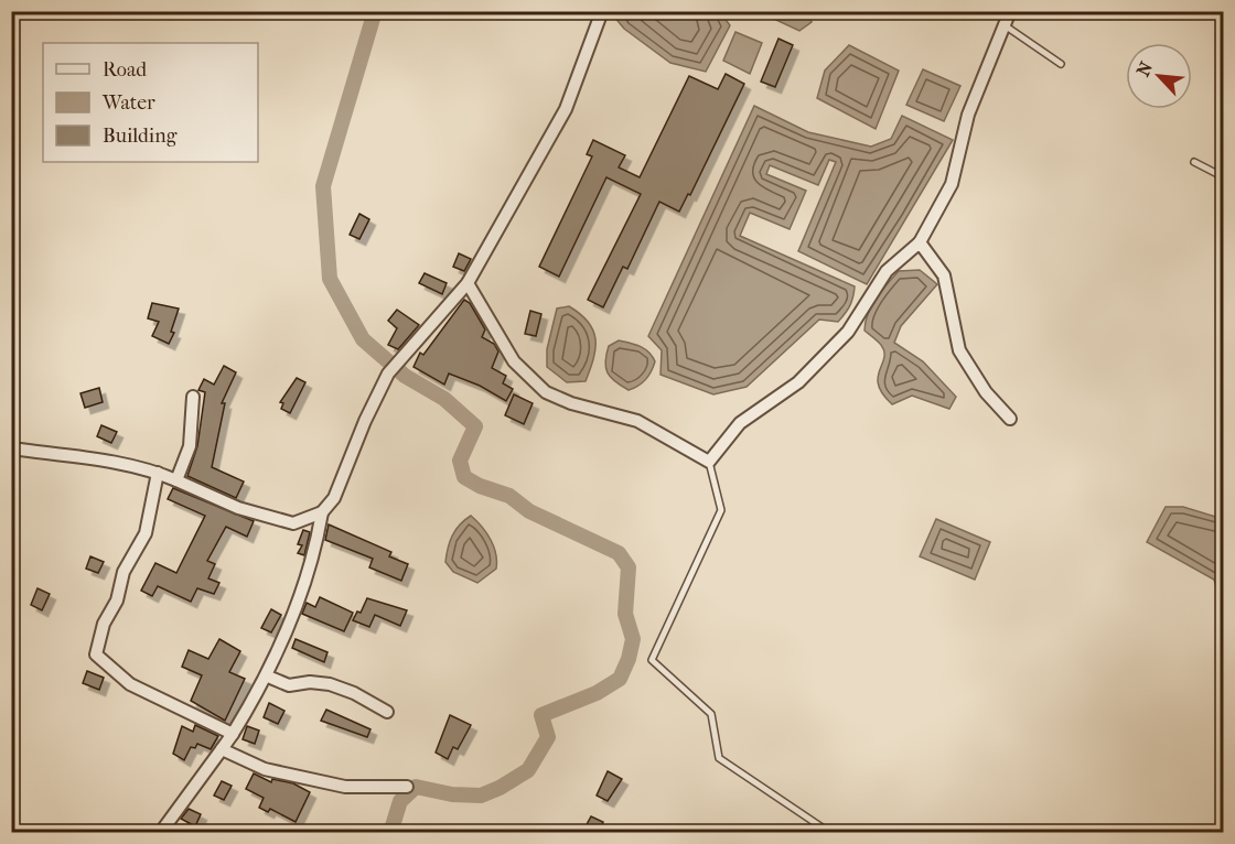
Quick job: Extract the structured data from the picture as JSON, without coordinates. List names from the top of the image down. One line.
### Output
{"legend":["Road","Water","Building"],"north":"top left"}
